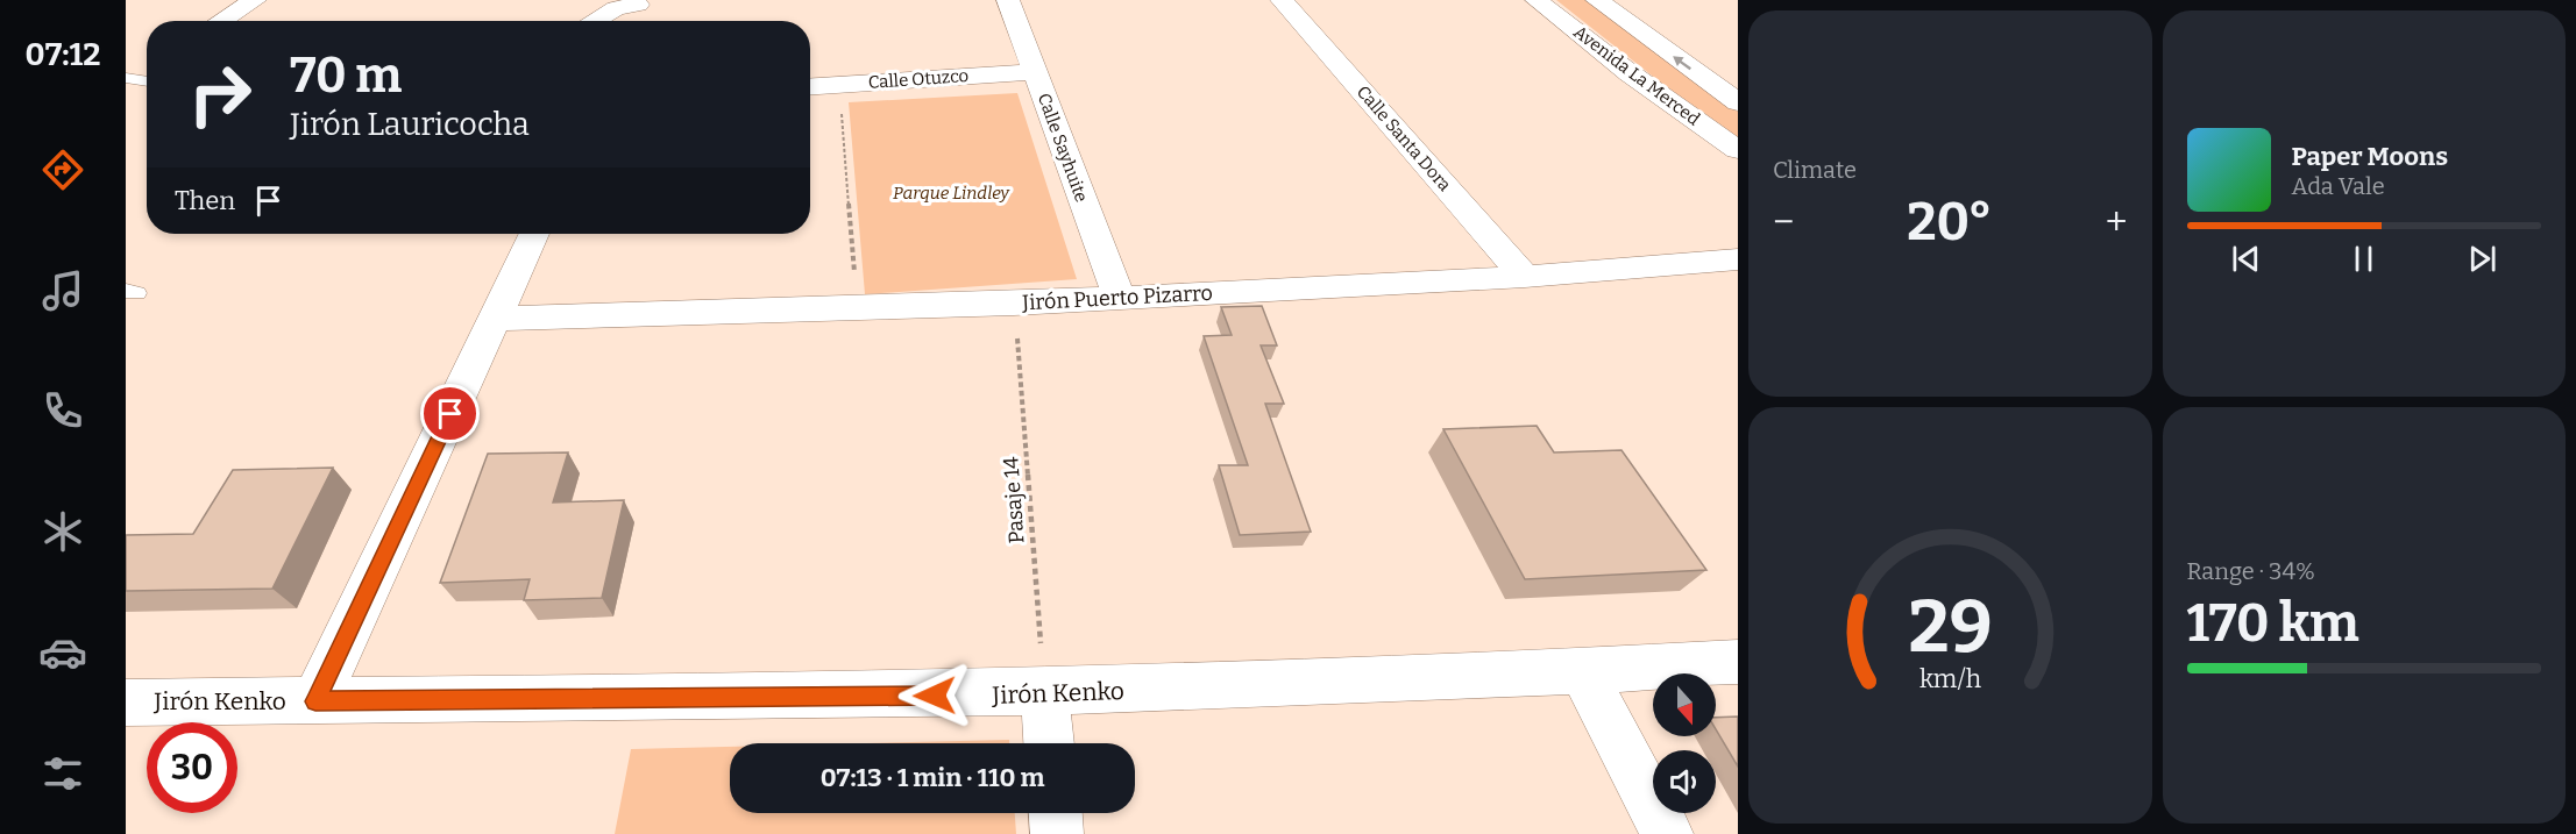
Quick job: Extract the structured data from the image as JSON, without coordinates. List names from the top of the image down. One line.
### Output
{"streets":{"street":["Avenida La Merced","Calle Otuzco","Calle Santa Dora","Calle Sayhuite","Jirón Puerto Pizarro","Jirón Kenko"],"path":["Pasaje 14"]},"crossings":[["Calle Otuzco","Calle Sayhuite"],["Calle Santa Dora","Jirón Puerto Pizarro"],["Calle Sayhuite","Jirón Puerto Pizarro"],["Jirón Puerto Pizarro","Pasaje 14"],["Pasaje 14","Jirón Kenko"]],"parks":["Parque Lindley"],"north":"bottom","page":{"tabs":"07:12","tile":["Climate",["Range · 34%","170 km"]],"turn":["70 m","Jirón Lauricocha"],"song":["Paper Moons","Ada Vale"],"then":"Then","heat":["−","20°","+"],"limit":"30","trip":"07:13 · 1 min · 110 m","gauge":["29","km/h"]}}
